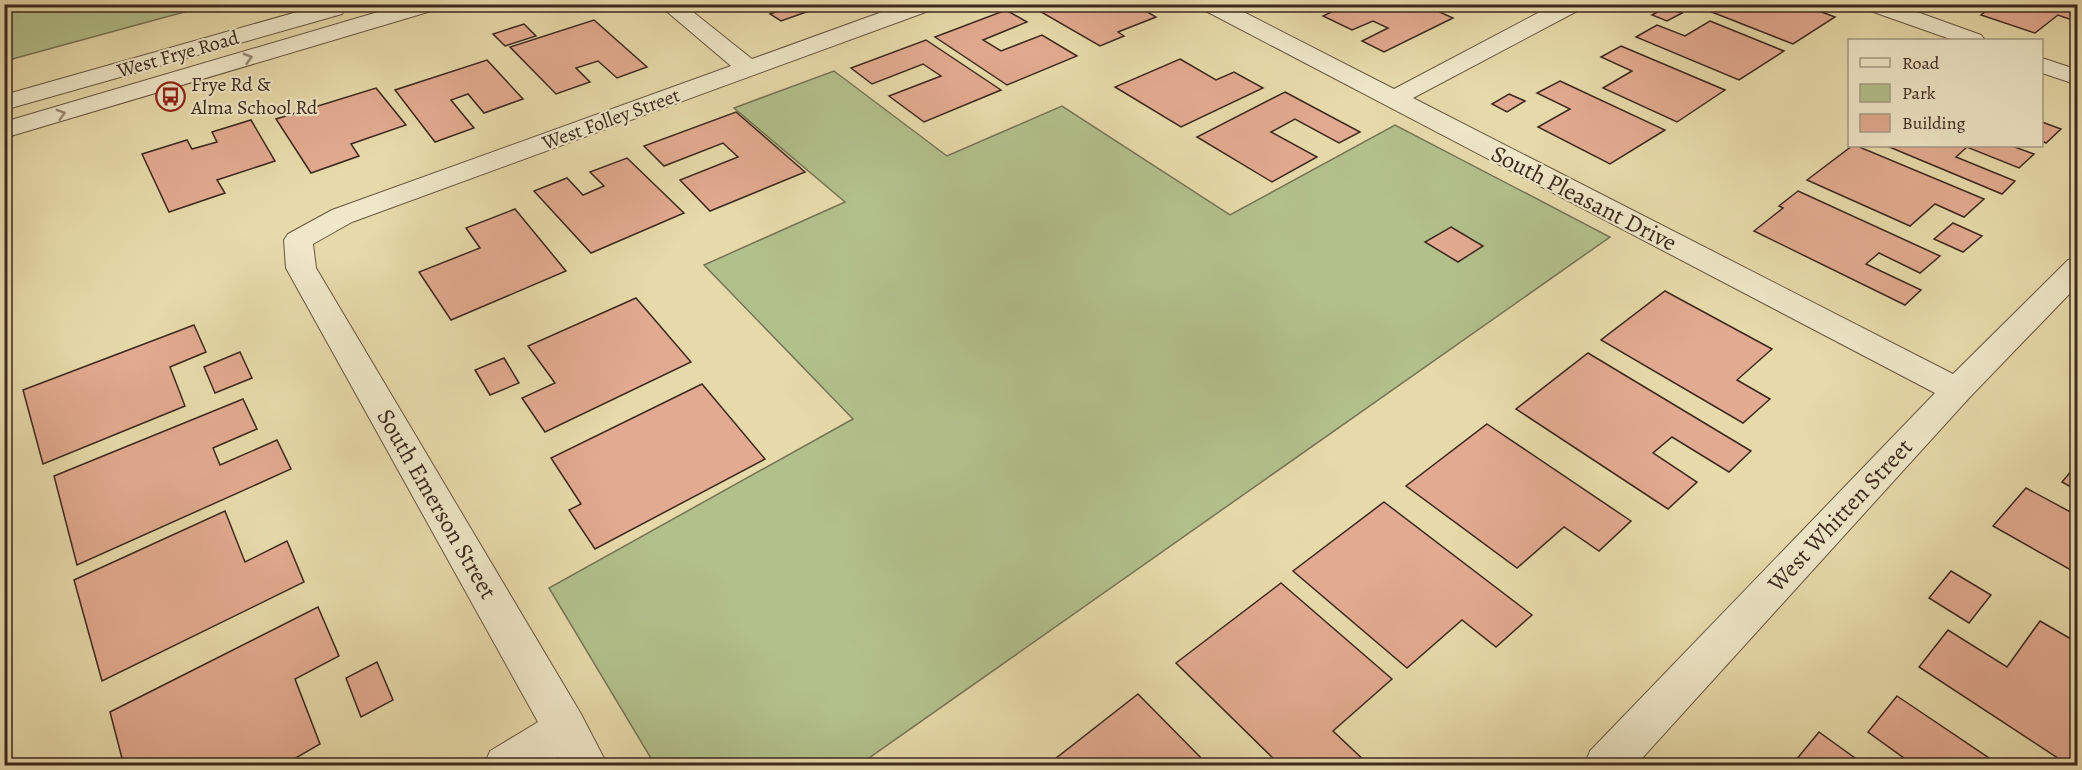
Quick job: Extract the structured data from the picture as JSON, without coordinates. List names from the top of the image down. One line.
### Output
{"streets":{"street":["West Frye Road","West Folley Street","South Pleasant Drive","South Emerson Street","West Whitten Street"]},"crossings":[["West Folley Street","South Emerson Street"],["South Pleasant Drive","West Whitten Street"]],"places":{"bus stop":["Frye Rd & Alma School Rd"]},"legend":["Road","Park","Building"]}
